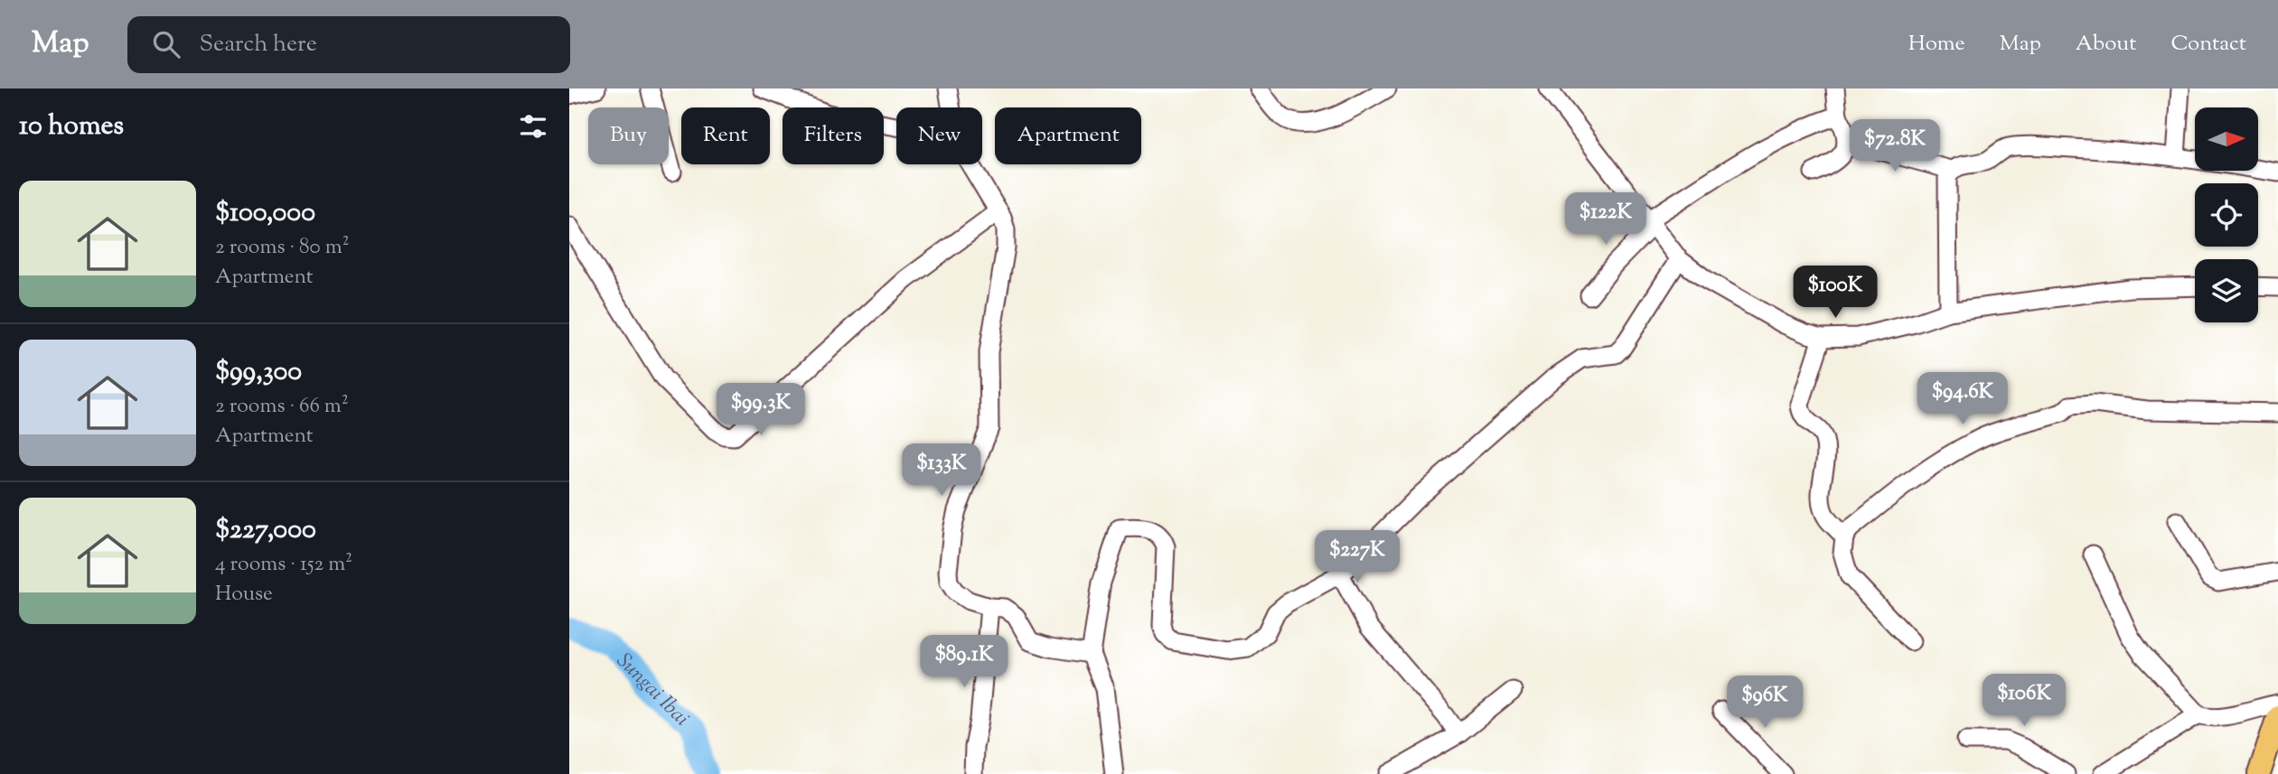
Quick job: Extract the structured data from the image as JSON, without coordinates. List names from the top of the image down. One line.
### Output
{"water":["Sungai Ibai"],"north":"right","page":{"header":"Map","search":"Search here","nav":["Home","Map","About","Contact"],"heading":"10 homes","chip":["Buy","Rent","Filters","New","Apartment"],"price":["$72.8K","$122K","$100K","$94.6K","$99.3K","$133K","$227K","$89.1K","$106K","$96K"],"list":[{"name":"$100,000","note":"2 rooms · 80 m² · Apartment"},{"name":"$99,300","note":"2 rooms · 66 m² · Apartment"},{"name":"$227,000","note":"4 rooms · 152 m² · House"}]}}
